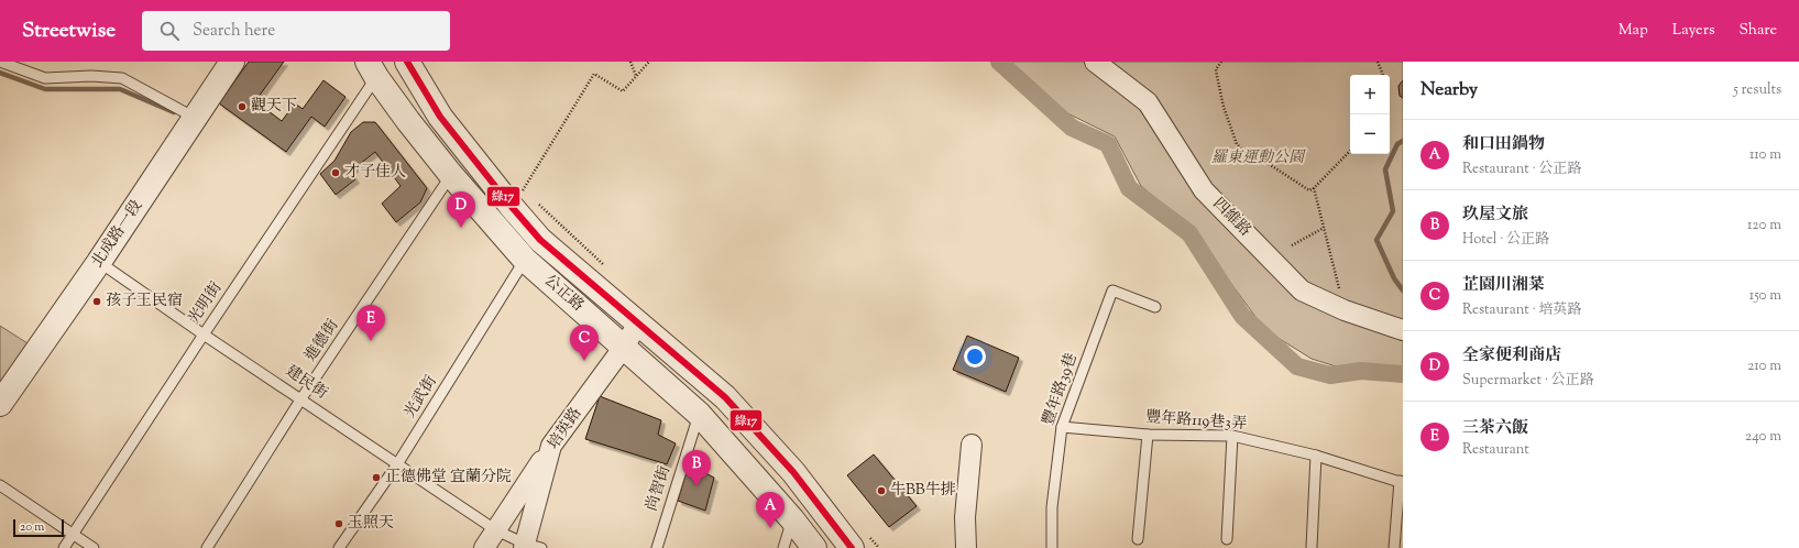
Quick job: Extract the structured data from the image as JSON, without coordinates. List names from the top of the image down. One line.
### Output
{"streets":{"street":["四維路","北成路一段","公正路","培英路"],"lane":["光明街","進德街","建民街","豐年路39巷","光武街","豐年路119巷3弄","尚智街"]},"crossings":[["北成路一段","建民街"],["公正路","光明街"],["公正路","進德街"],["公正路","光武街"],["公正路","培英路"],["公正路","尚智街"],["光明街","建民街"],["進德街","建民街"],["建民街","光武街"],["建民街","培英路"],["豐年路39巷","豐年路119巷3弄"]],"parks":["羅東運動公園"],"places":["觀天下","才子佳人","孩子王民宿","正德佛堂 宜蘭分院","牛BB牛排","玉照天"],"lines":["transit line 綠17"],"scale_bar":"20 m","page":{"header":"Streetwise","search":"Search here","nav":["Map","Layers","Share"],"heading":["Nearby","5 results"],"map_buttons":["+","−"],"list":[{"mark":"A","name":"和口田鍋物","note":"Restaurant · 公正路","value":"110 m"},{"mark":"B","name":"玖屋文旅","note":"Hotel · 公正路","value":"120 m"},{"mark":"C","name":"芷園川湘菜","note":"Restaurant · 培英路","value":"150 m"},{"mark":"D","name":"全家便利商店","note":"Supermarket · 公正路","value":"210 m"},{"mark":"E","name":"三茶六飯","note":"Restaurant","value":"240 m"}],"pins":["D","E","C","B","A"],"scale":"20 m"}}
